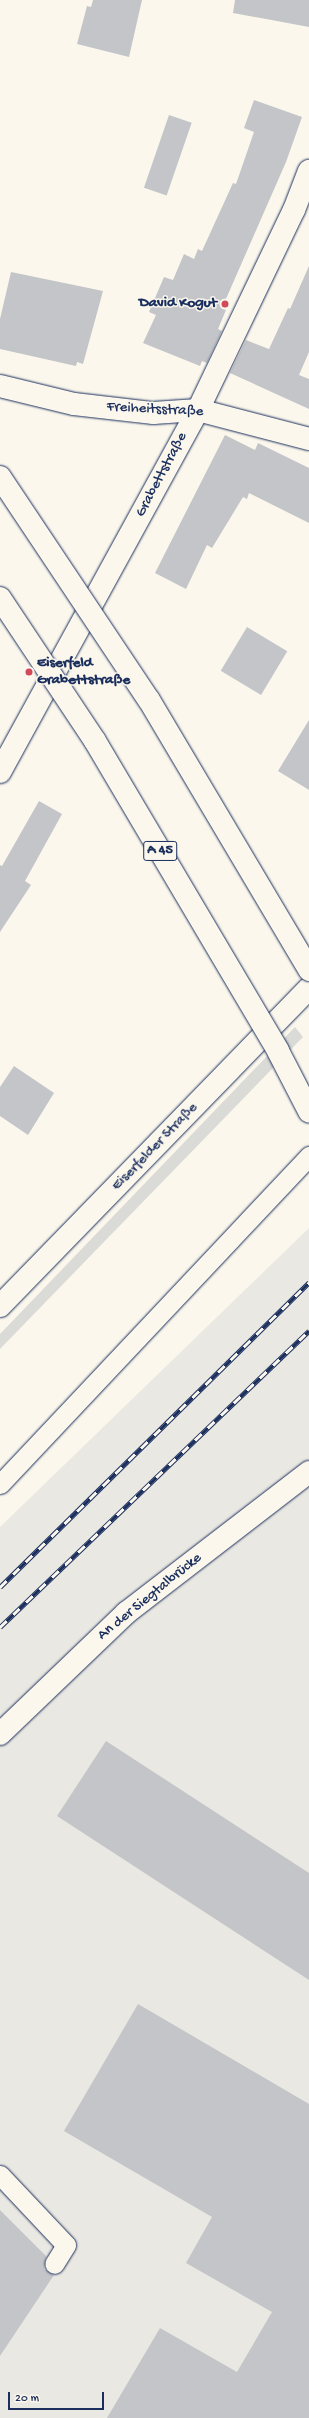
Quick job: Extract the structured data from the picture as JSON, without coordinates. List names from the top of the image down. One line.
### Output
{"streets":{"main road":["Freiheitsstraße","Grabettstraße","A 45","Eiserfelder Straße","An der Siegtalbrücke"]},"crossings":[["Freiheitsstraße","Grabettstraße"]],"places":["David Kogut","Eiserfeld Grabettstraße"],"scale_bar":"20 m"}
